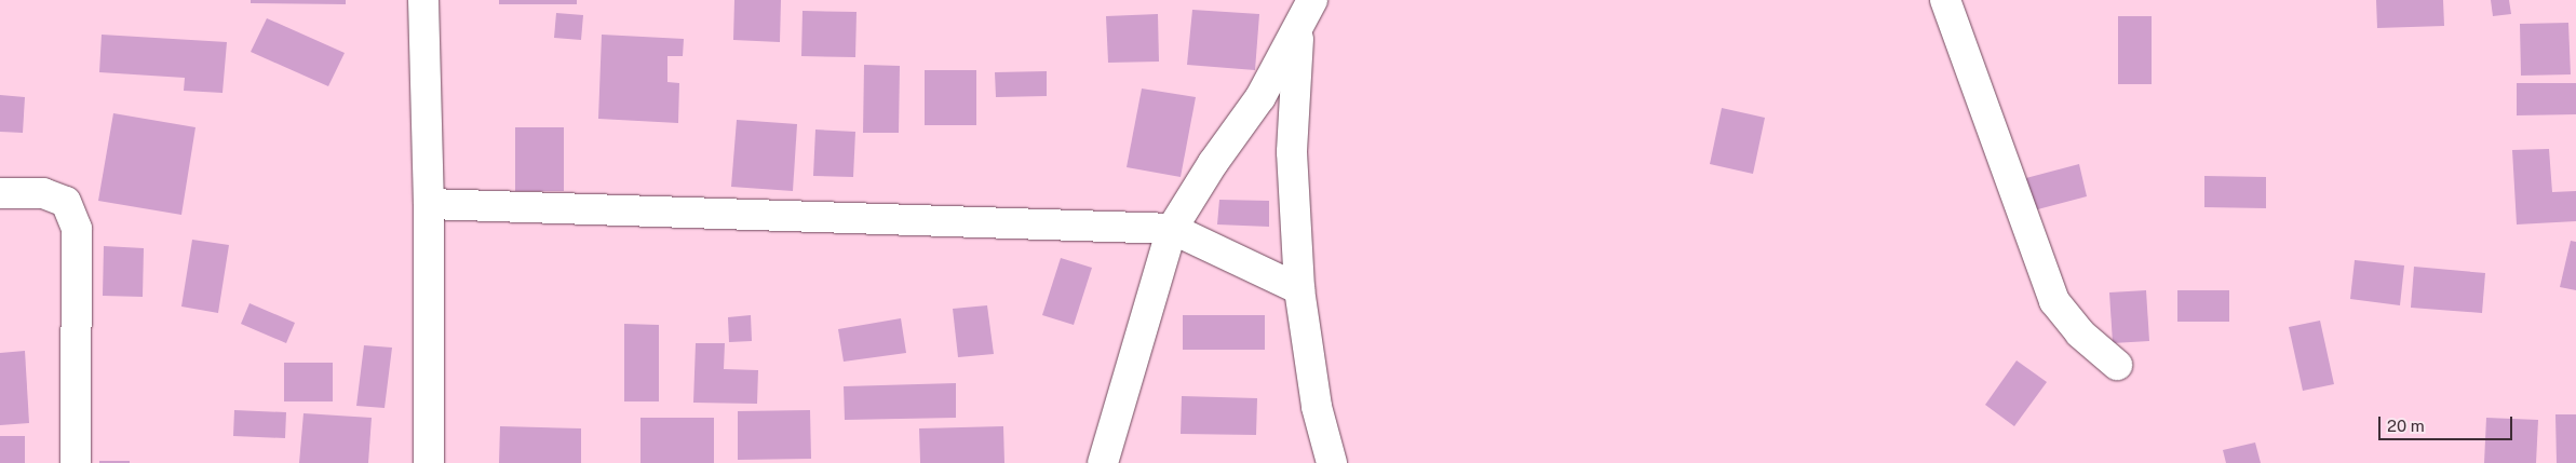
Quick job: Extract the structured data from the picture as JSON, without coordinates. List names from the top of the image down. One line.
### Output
{"scale_bar":"20 m"}
